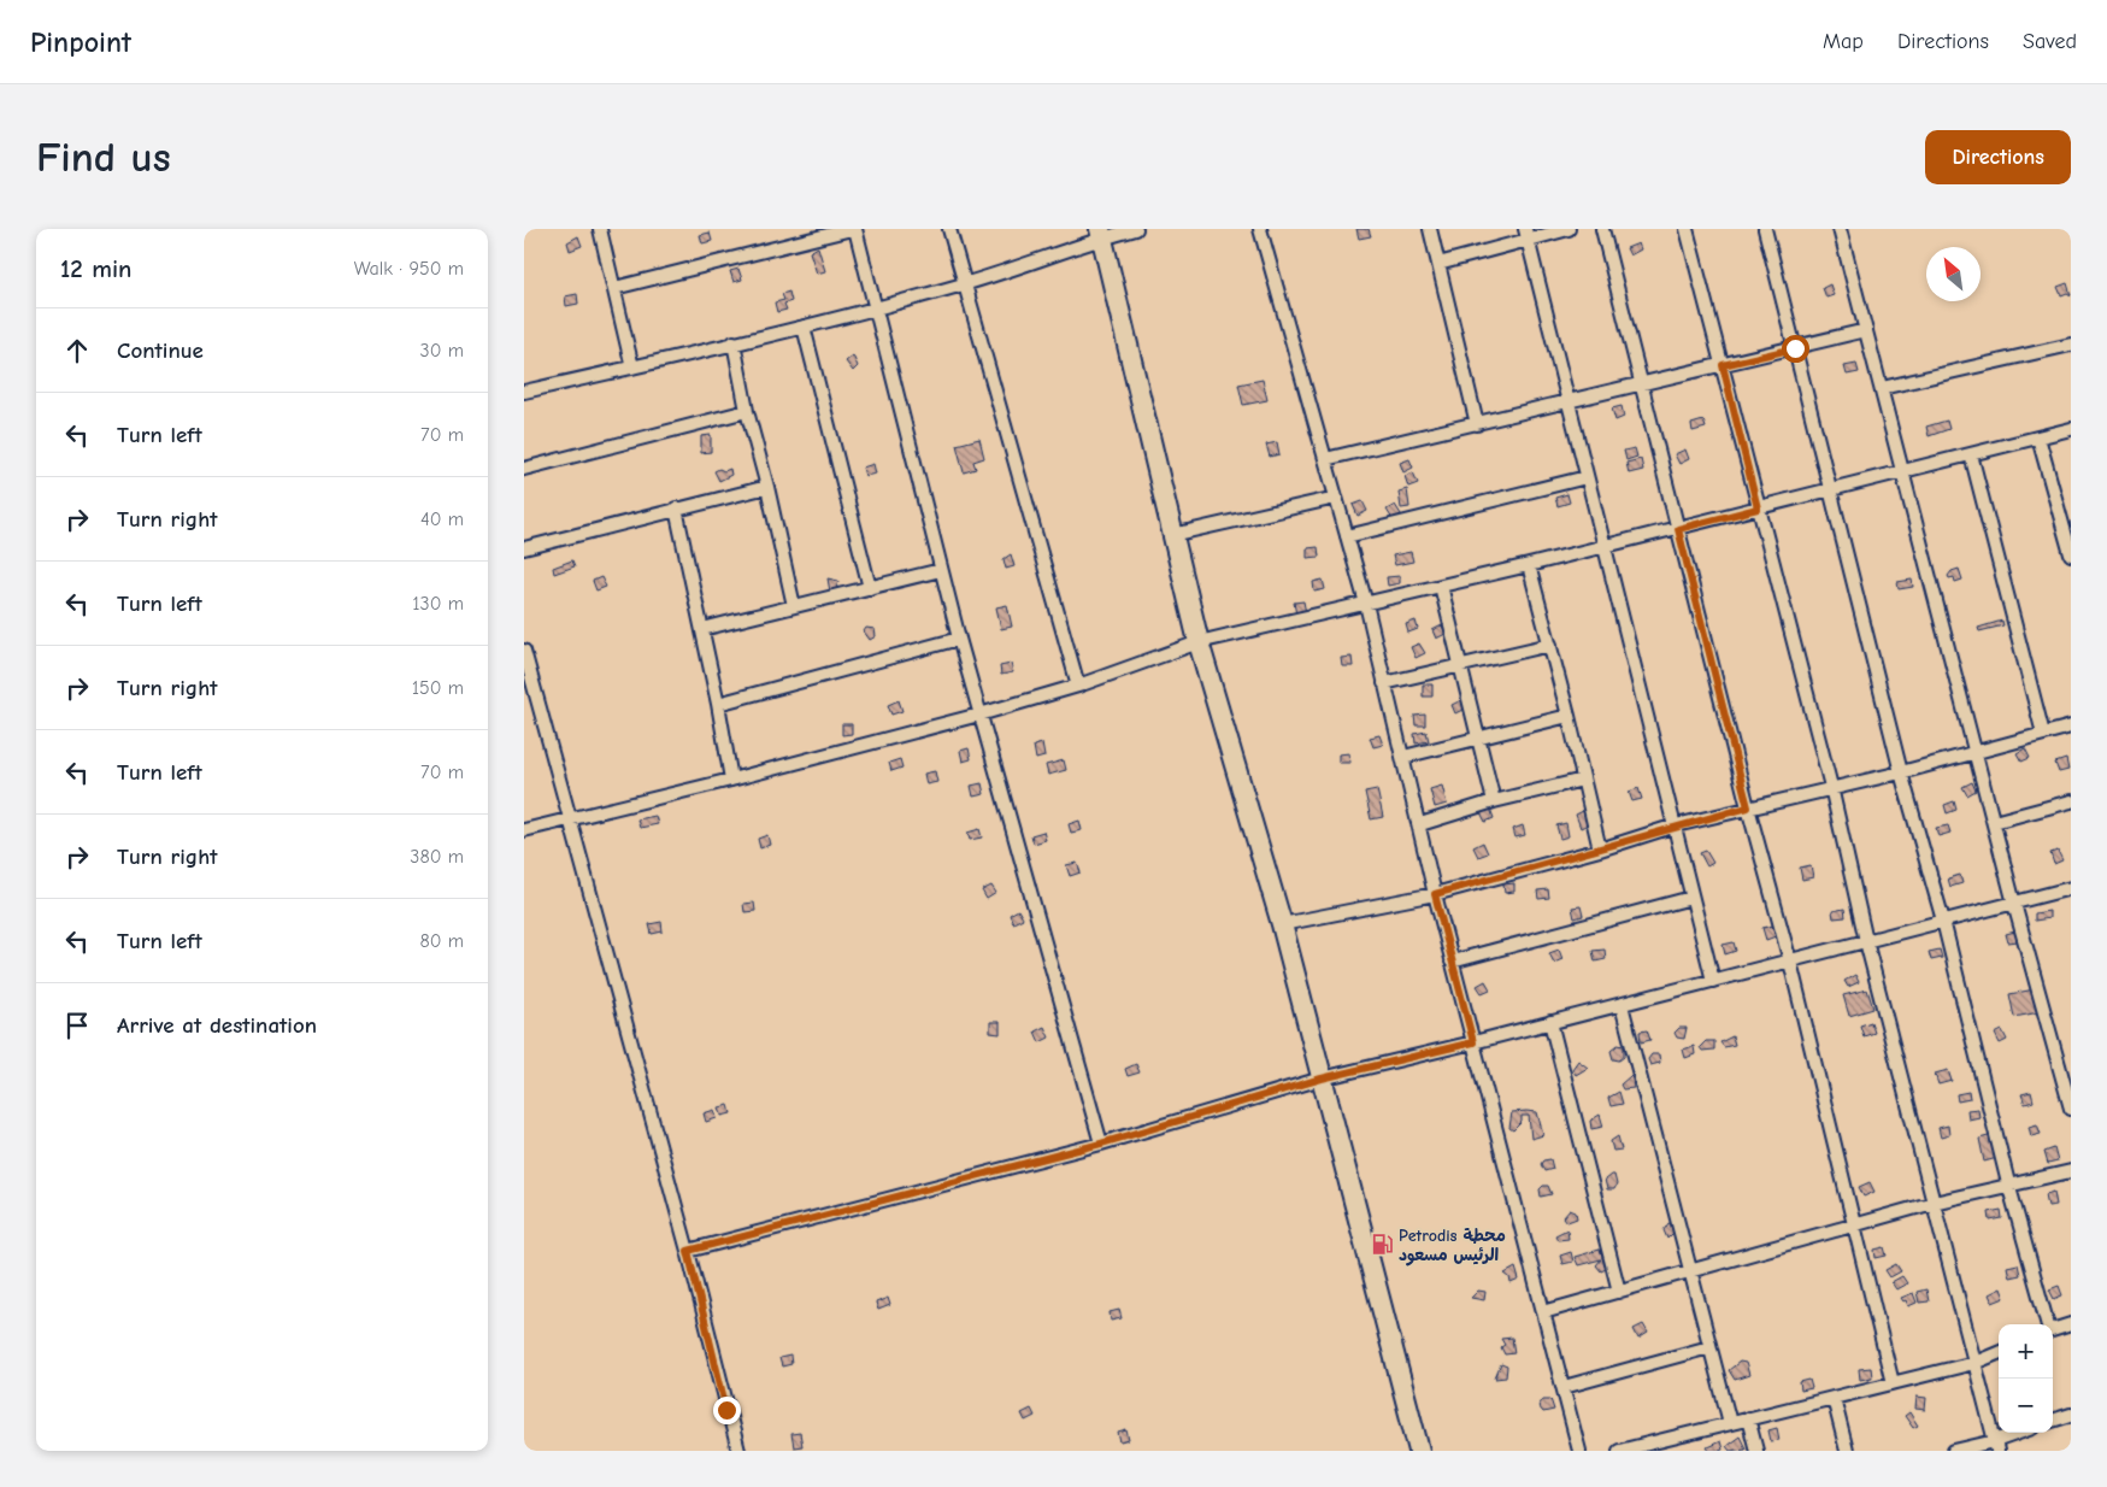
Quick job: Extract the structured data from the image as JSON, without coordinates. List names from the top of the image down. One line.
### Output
{"places":{"fuel station":["Petrodis محطة الرئيس مسعود"]},"north":"top left","page":{"header":"Pinpoint","nav":["Map","Directions","Saved"],"buttons":"Directions","title":"Find us","heading":["12 min","Walk · 950 m"],"list":[["Continue","30 m"],["Turn left","70 m"],["Turn right","40 m"],["Turn left","130 m"],["Turn right","150 m"],["Turn left","70 m"],["Turn right","380 m"],["Turn left","80 m"],"Arrive at destination"],"map_buttons":["+","−"]}}
